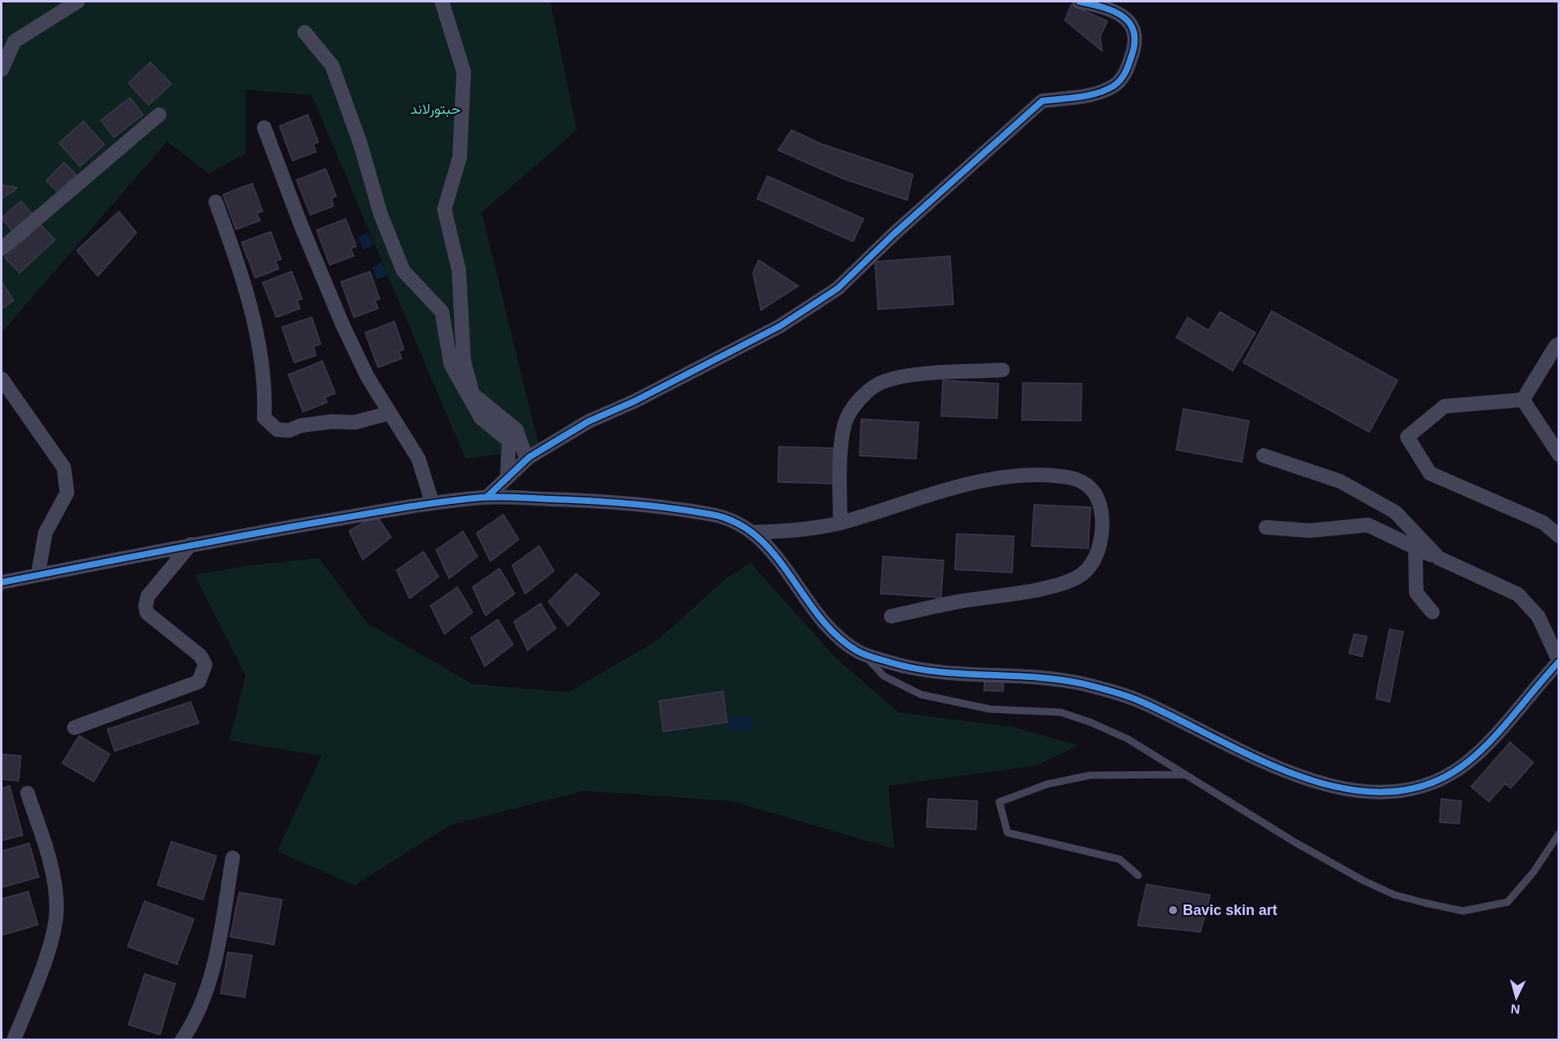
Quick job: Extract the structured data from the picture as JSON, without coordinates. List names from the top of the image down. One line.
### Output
{"parks":["حبتورلاند"],"places":["Bavic skin art"],"north":"bottom"}
